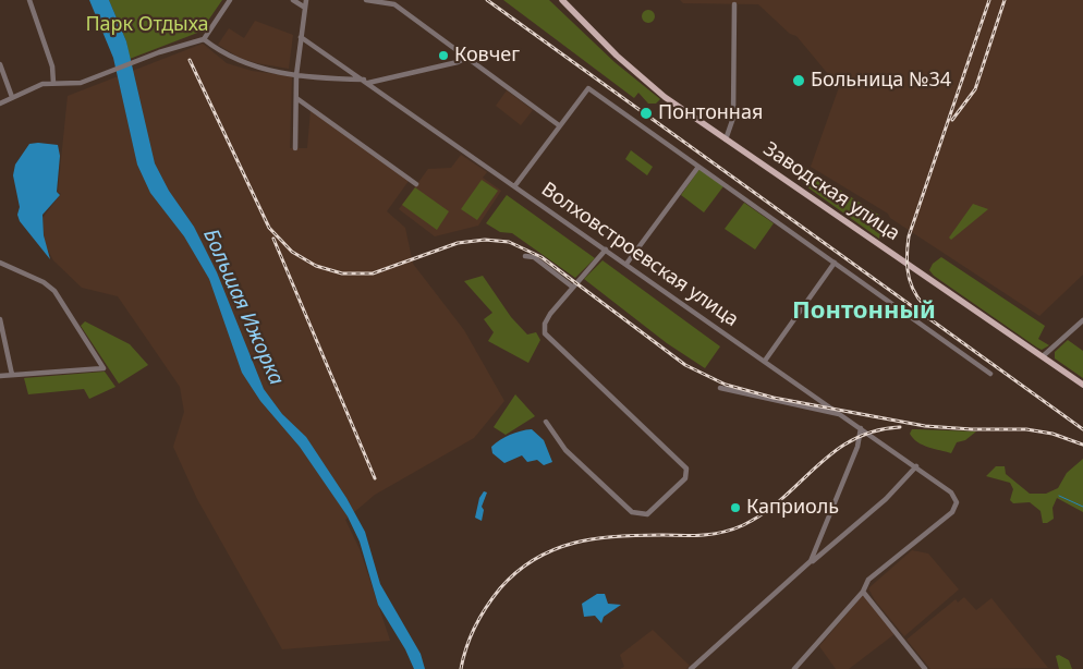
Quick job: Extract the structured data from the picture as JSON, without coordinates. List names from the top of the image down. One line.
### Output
{"streets":{"main road":["Заводская улица"],"street":["Волховстроевская улица"]},"districts":["Понтонный"],"water":["Большая Ижорка"],"parks":["Парк Отдыха"],"places":["Ковчег","Больница №34","Понтонная","Каприоль"]}
